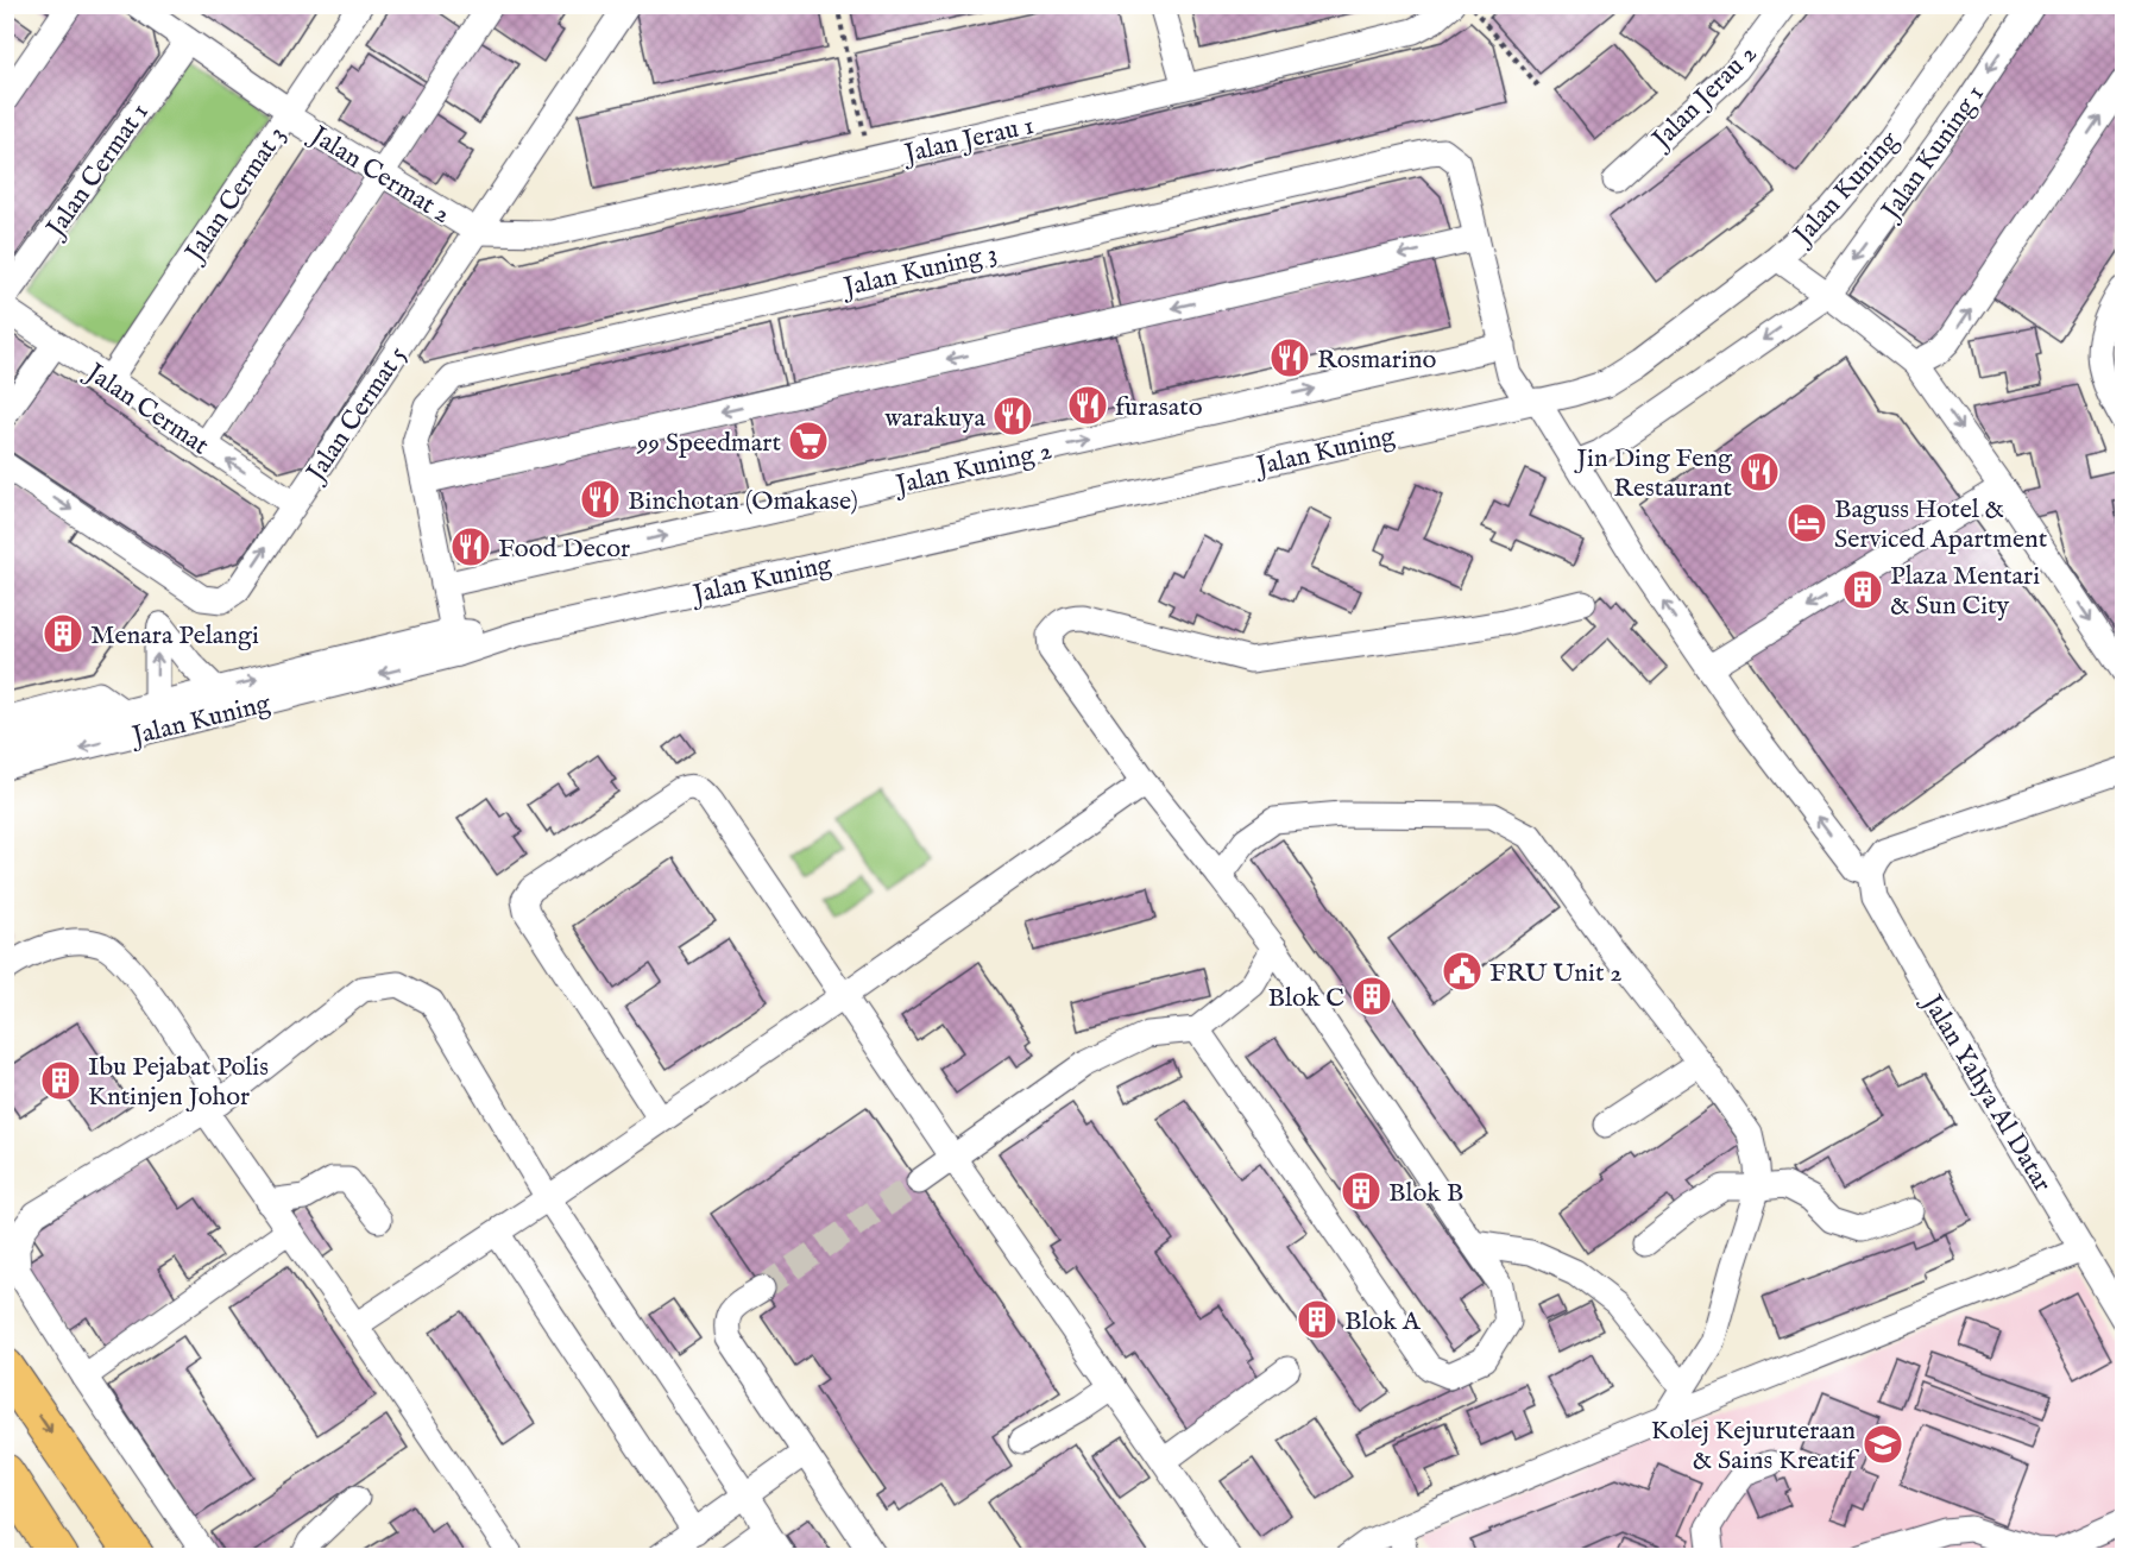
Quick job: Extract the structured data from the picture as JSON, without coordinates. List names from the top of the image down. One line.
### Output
{"streets":{"street":["Jalan Jerau 2","Jalan Jerau 1","Jalan Kuning 1","Jalan Cermat 1","Jalan Cermat 2","Jalan Kuning","Jalan Cermat 3","Jalan Kuning 3","Jalan Cermat","Jalan Cermat 5","Jalan Kuning 2","Jalan Yahya Al Datar"]},"crossings":[["Jalan Jerau 1","Jalan Cermat 2"],["Jalan Jerau 1","Jalan Cermat 5"],["Jalan Kuning 1","Jalan Kuning 3"],["Jalan Cermat 1","Jalan Cermat 2"],["Jalan Cermat 2","Jalan Cermat 3"],["Jalan Cermat 2","Jalan Cermat 5"],["Jalan Kuning","Jalan Kuning 3"],["Jalan Cermat 3","Jalan Cermat"],["Jalan Kuning 3","Jalan Kuning 2"],["Jalan Kuning 3","Jalan Yahya Al Datar"],["Jalan Cermat","Jalan Cermat 5"]],"places":{"restaurant":["Rosmarino","furasato","warakuya","Jin Ding Feng Restaurant","Binchotan (Omakase)","Food Decor"],"supermarket":["99 Speedmart"],"hotel":["Baguss Hotel & Serviced Apartment"],"building":["Plaza Mentari & Sun City","Menara Pelangi","Blok C","Ibu Pejabat Polis Kntinjen Johor","Blok B","Blok A"],"public building":["FRU Unit 2"],"school or university":["Kolej Kejuruteraan & Sains Kreatif"]}}
